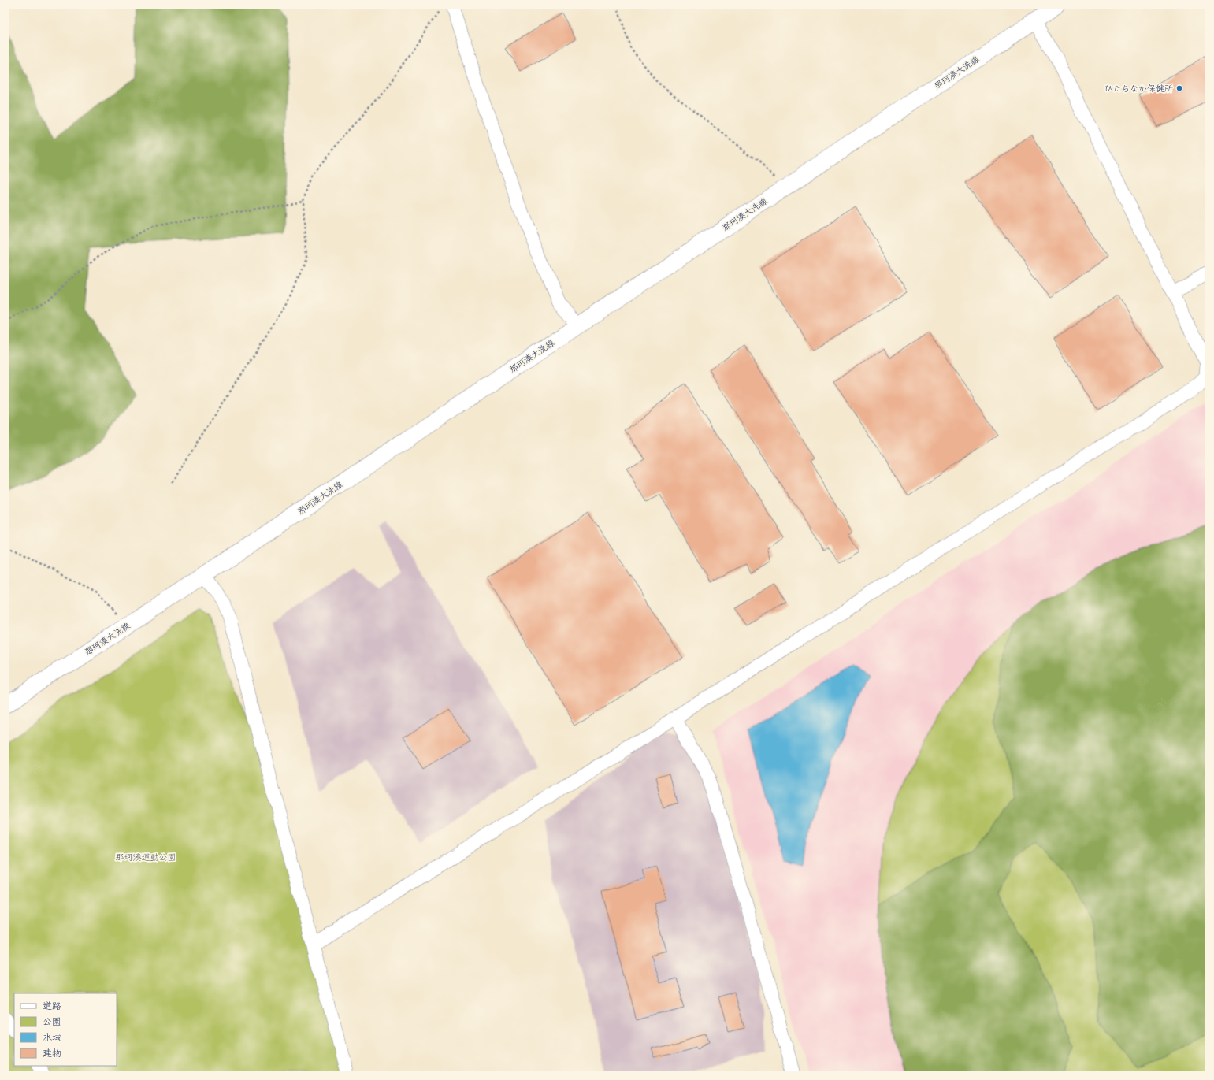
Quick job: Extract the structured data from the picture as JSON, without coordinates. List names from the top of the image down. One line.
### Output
{"streets":{"main road":["那珂湊大洗線"]},"parks":["那珂湊運動公園"],"places":["ひたちなか保健所"],"legend":["道路","公園","水域","建物"]}
